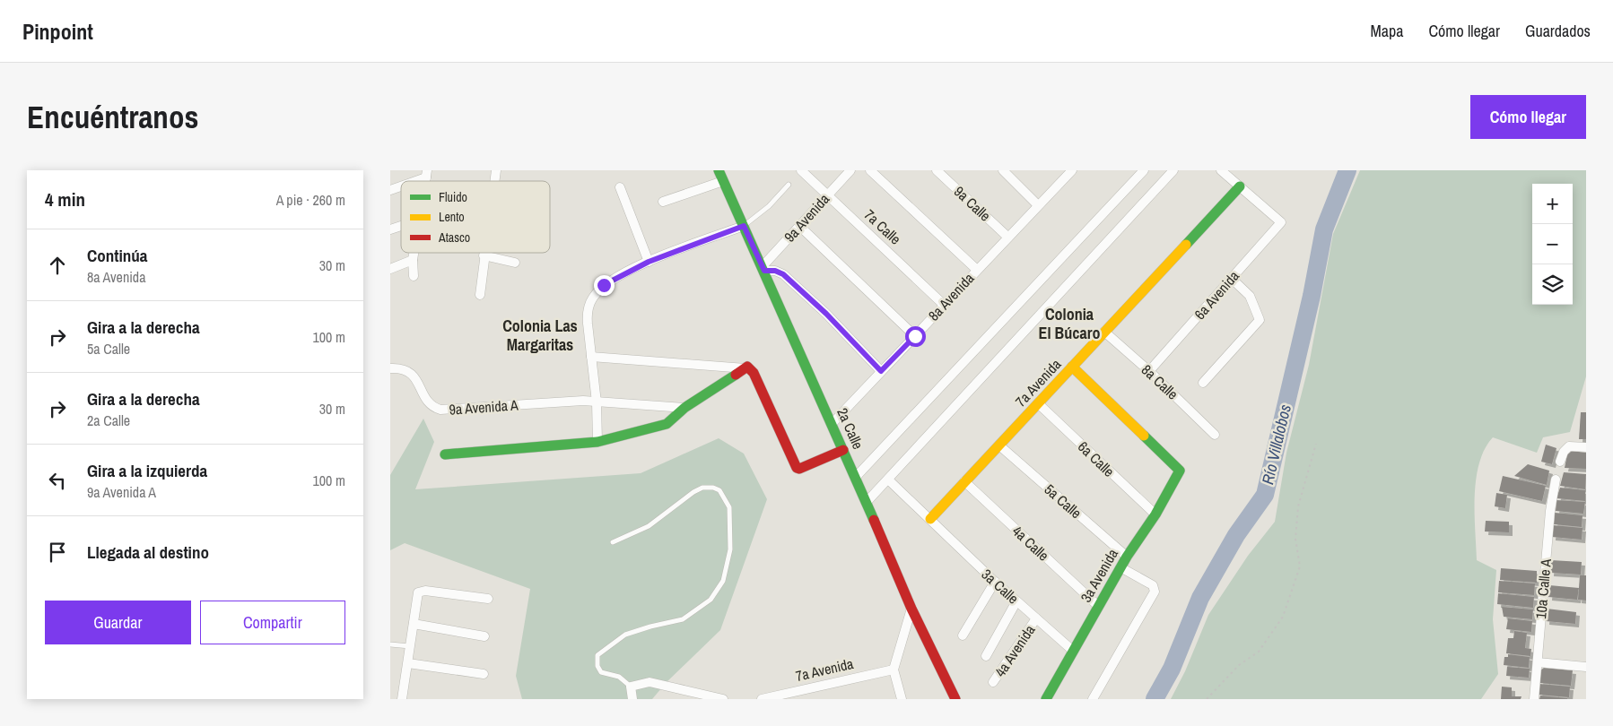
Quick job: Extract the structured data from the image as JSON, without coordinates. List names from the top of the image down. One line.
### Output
{"streets":{"street":["9a Calle","9a Avenida","7a Calle","6a Avenida","8a Avenida","8a Calle","7a Avenida","9a Avenida A","2a Calle","6a Calle","5a Calle","4a Calle","3a Avenida","3a Calle","10a Calle A","4a Avenida"]},"crossings":[["9a Calle","8a Avenida"],["9a Avenida","7a Calle"],["9a Avenida","2a Calle"],["7a Calle","8a Avenida"],["6a Avenida","8a Calle"],["6a Avenida","7a Avenida"],["8a Avenida","2a Calle"],["8a Calle","7a Avenida"],["7a Avenida","6a Calle"],["7a Avenida","5a Calle"],["7a Avenida","4a Calle"],["7a Avenida","3a Avenida"],["7a Avenida","3a Calle"],["6a Calle","3a Avenida"],["5a Calle","3a Avenida"],["4a Calle","3a Avenida"],["3a Avenida","3a Calle"],["3a Calle","4a Avenida"]],"districts":["Colonia El Búcaro","Colonia Las Margaritas"],"water":["Río Villalobos"],"legend":["Fluido","Lento","Atasco"],"page":{"header":"Pinpoint","nav":["Mapa","Cómo llegar","Guardados"],"buttons":["Cómo llegar",["Guardar","Compartir"]],"title":"Encuéntranos","heading":["4 min","A pie · 260 m"],"map_buttons":["+","−"],"list":[["Continúa","8a Avenida","30 m"],["Gira a la derecha","5a Calle","100 m"],["Gira a la derecha","2a Calle","30 m"],["Gira a la izquierda","9a Avenida A","100 m"],"Llegada al destino"]}}
